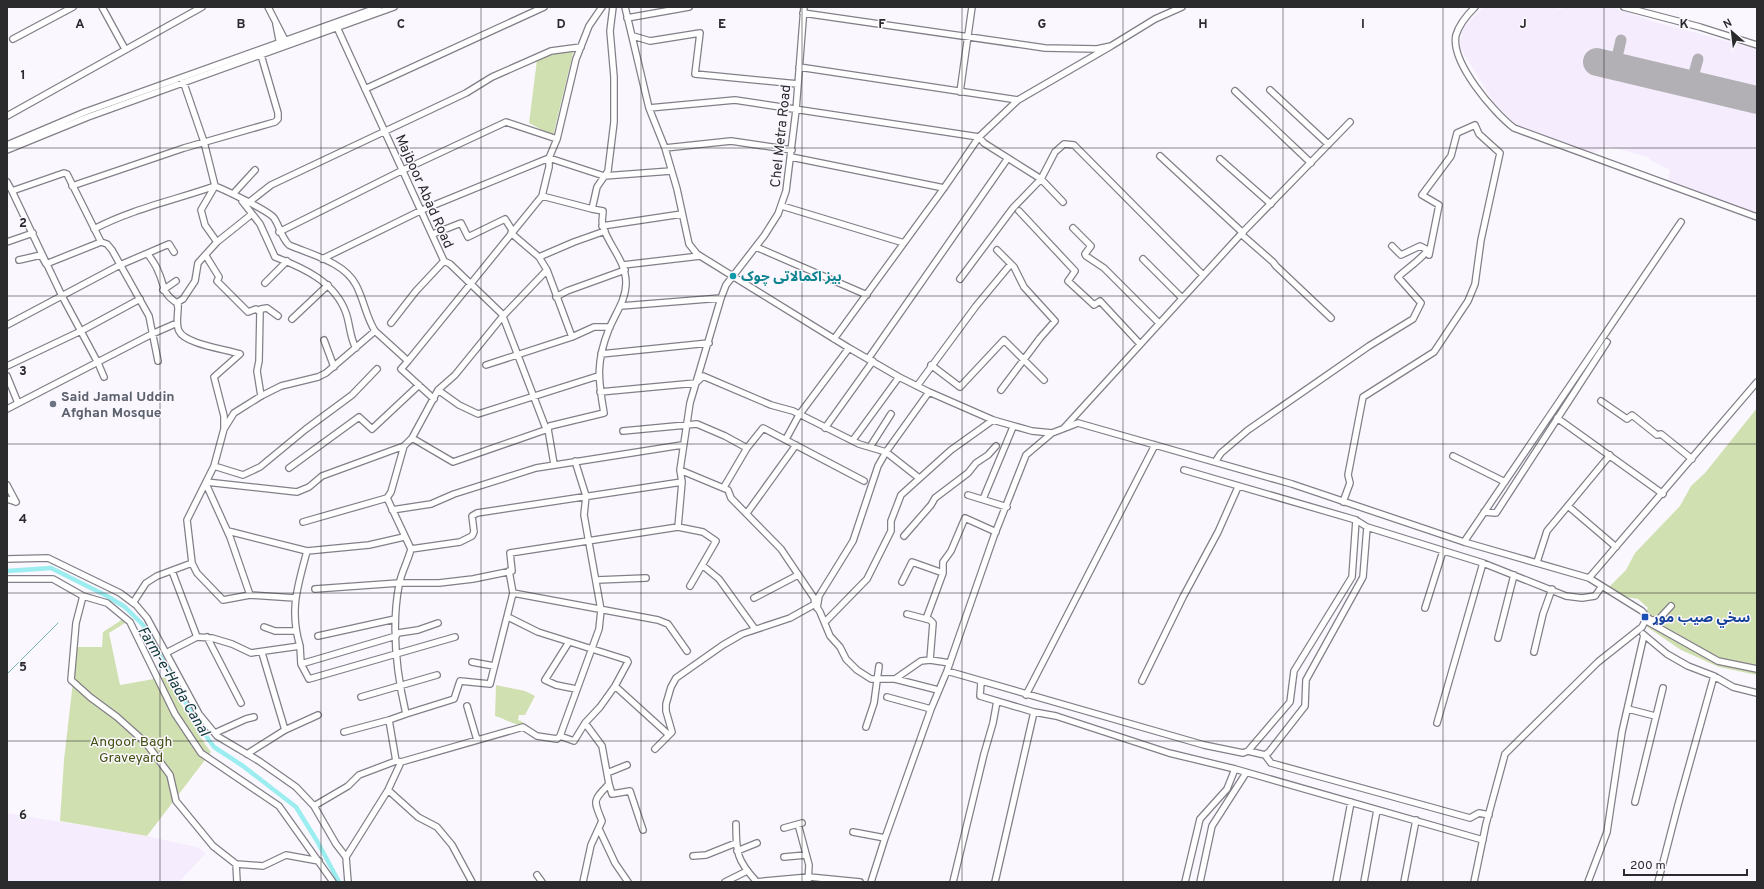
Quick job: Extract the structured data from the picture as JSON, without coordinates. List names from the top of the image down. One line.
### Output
{"streets":{"street":["Chel Metra Road","Majboor Abad Road"]},"water":["Farm-e-Hada Canal"],"parks":["Angoor Bagh Graveyard"],"places":{"other":["بیز اکمالاتی چوک","Said Jamal Uddin Afghan Mosque"],"transit":["سخي صیب موړ"]},"scale_bar":"200 m","north":"top left","grid":{"columns":["A","B","C","D","E","F","G","H","I","J","K"],"rows":["1","2","3","4","5","6"]}}
